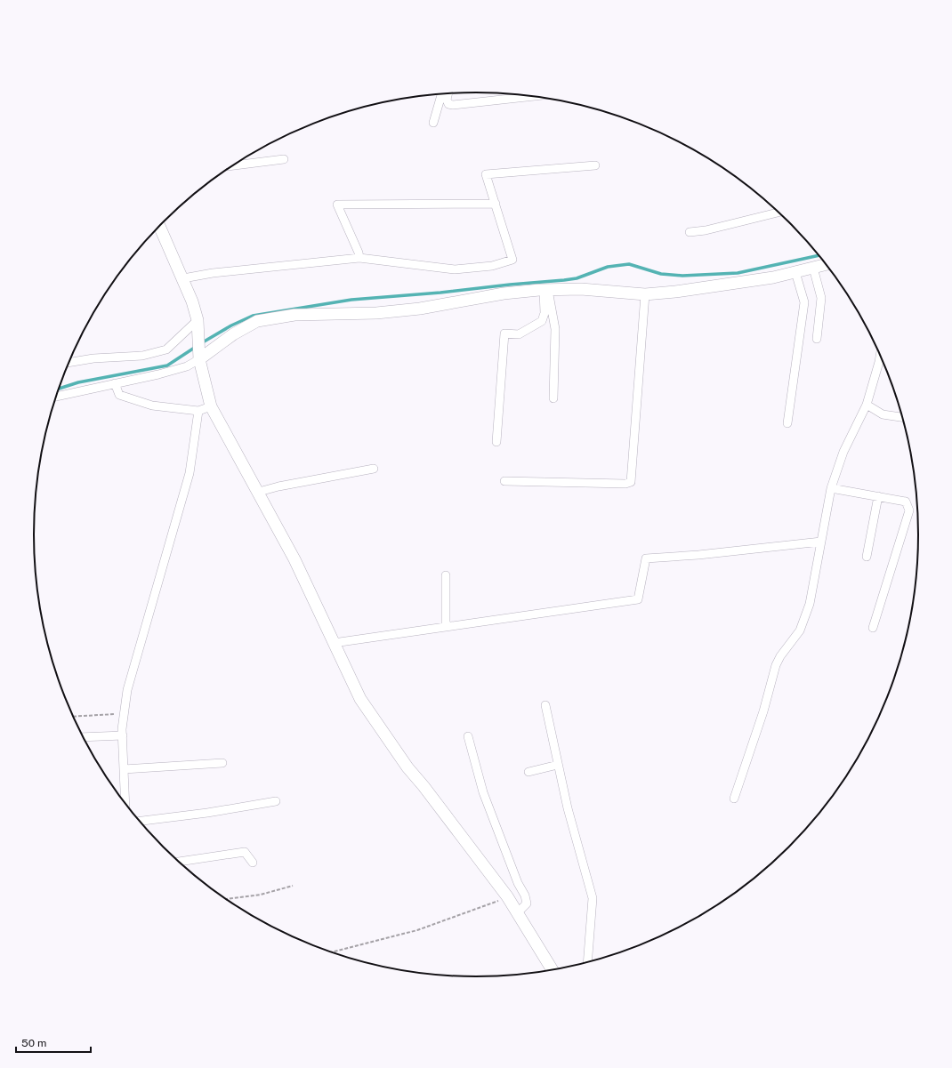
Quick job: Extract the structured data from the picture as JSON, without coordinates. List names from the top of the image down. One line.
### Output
{"scale_bar":"50 m"}
